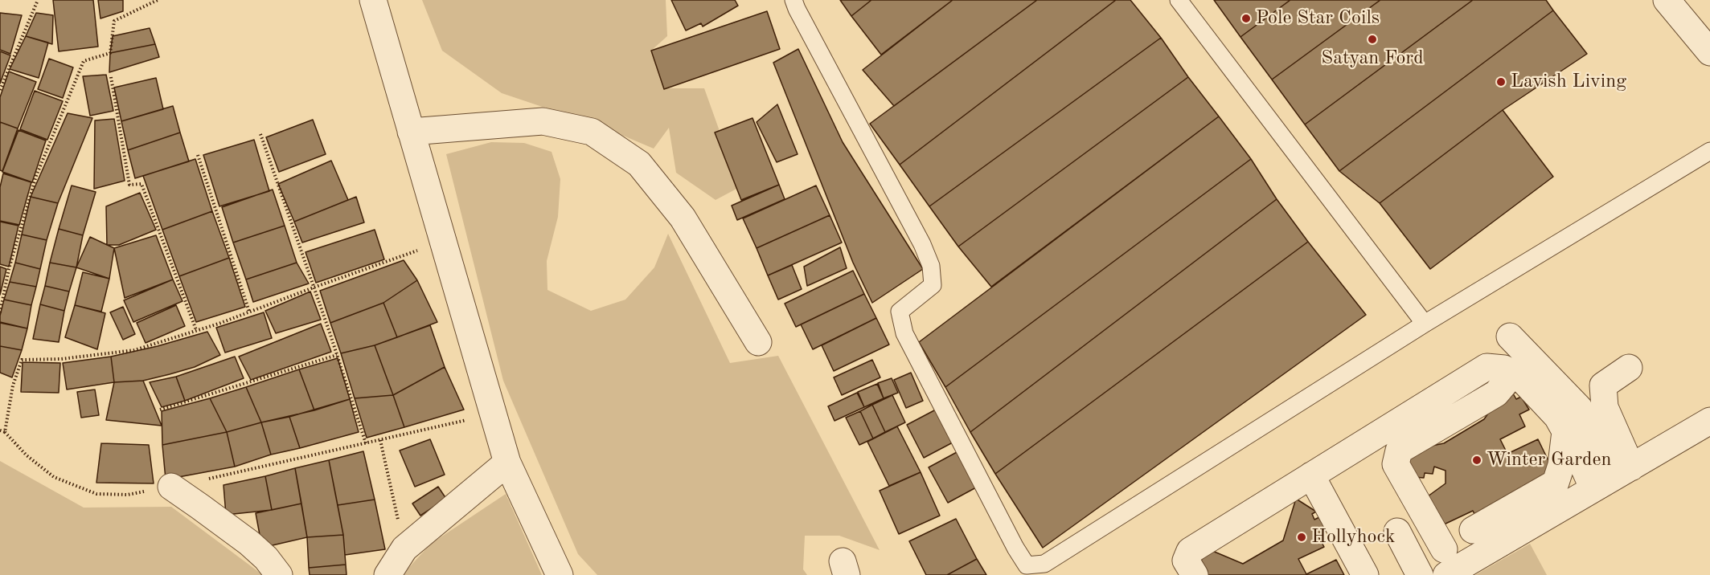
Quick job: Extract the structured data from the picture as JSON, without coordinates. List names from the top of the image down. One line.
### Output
{"places":["Pole Star Coils","Satyan Ford","Lavish Living","Winter Garden","Hollyhock"]}
